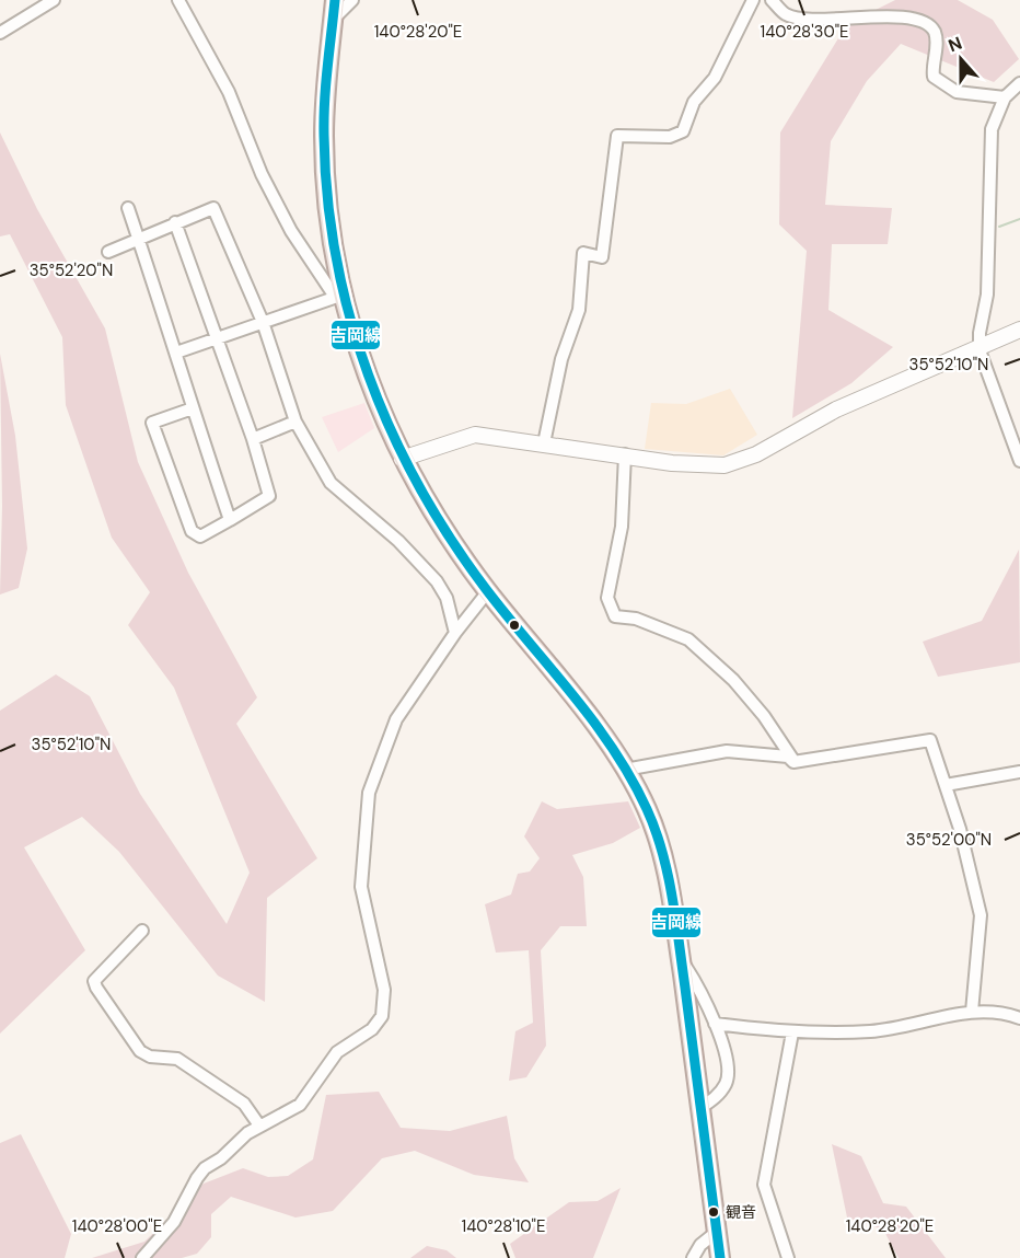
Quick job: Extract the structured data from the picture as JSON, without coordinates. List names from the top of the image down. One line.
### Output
{"places":["観音"],"lines":["transit line 吉岡線"],"north":"top","coordinates":["140°28'20\"E","140°28'30\"E","35°52'20\"N","35°52'10\"N","35°52'00\"N","140°28'00\"E","140°28'10\"E"]}
